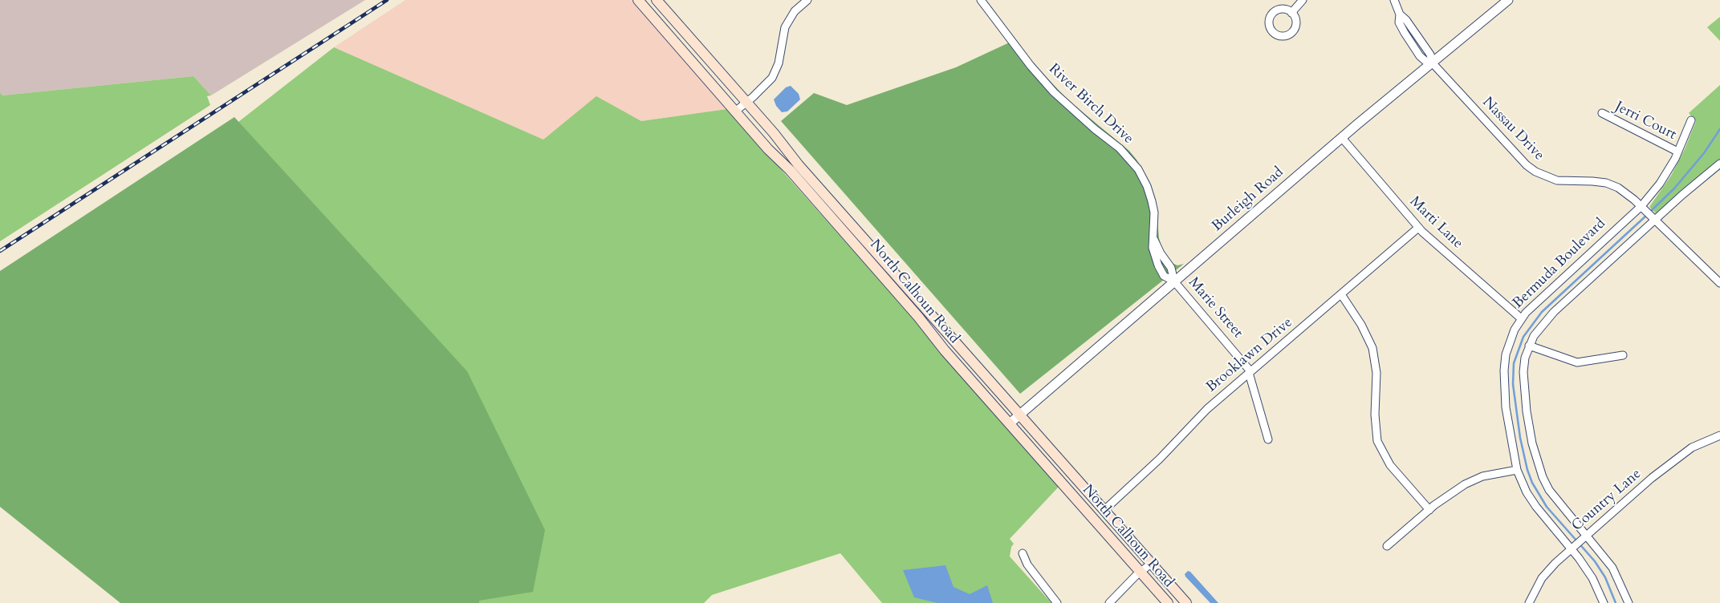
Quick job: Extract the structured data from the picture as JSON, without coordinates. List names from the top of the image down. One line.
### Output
{"streets":{"main road":["North Calhoun Road"],"street":["River Birch Drive","Jerri Court","Nassau Drive","Burleigh Road","Marti Lane","Bermuda Boulevard","Marie Street","Brooklawn Drive","Country Lane"]},"crossings":[["River Birch Drive","Burleigh Road"],["River Birch Drive","Marie Street"],["Jerri Court","Bermuda Boulevard"],["Nassau Drive","Burleigh Road"],["Nassau Drive","Bermuda Boulevard"],["Burleigh Road","Marti Lane"],["Burleigh Road","North Calhoun Road"],["Burleigh Road","Marie Street"],["Marti Lane","Bermuda Boulevard"],["Marti Lane","Brooklawn Drive"],["Bermuda Boulevard","Country Lane"],["North Calhoun Road","Brooklawn Drive"],["Marie Street","Brooklawn Drive"]]}
